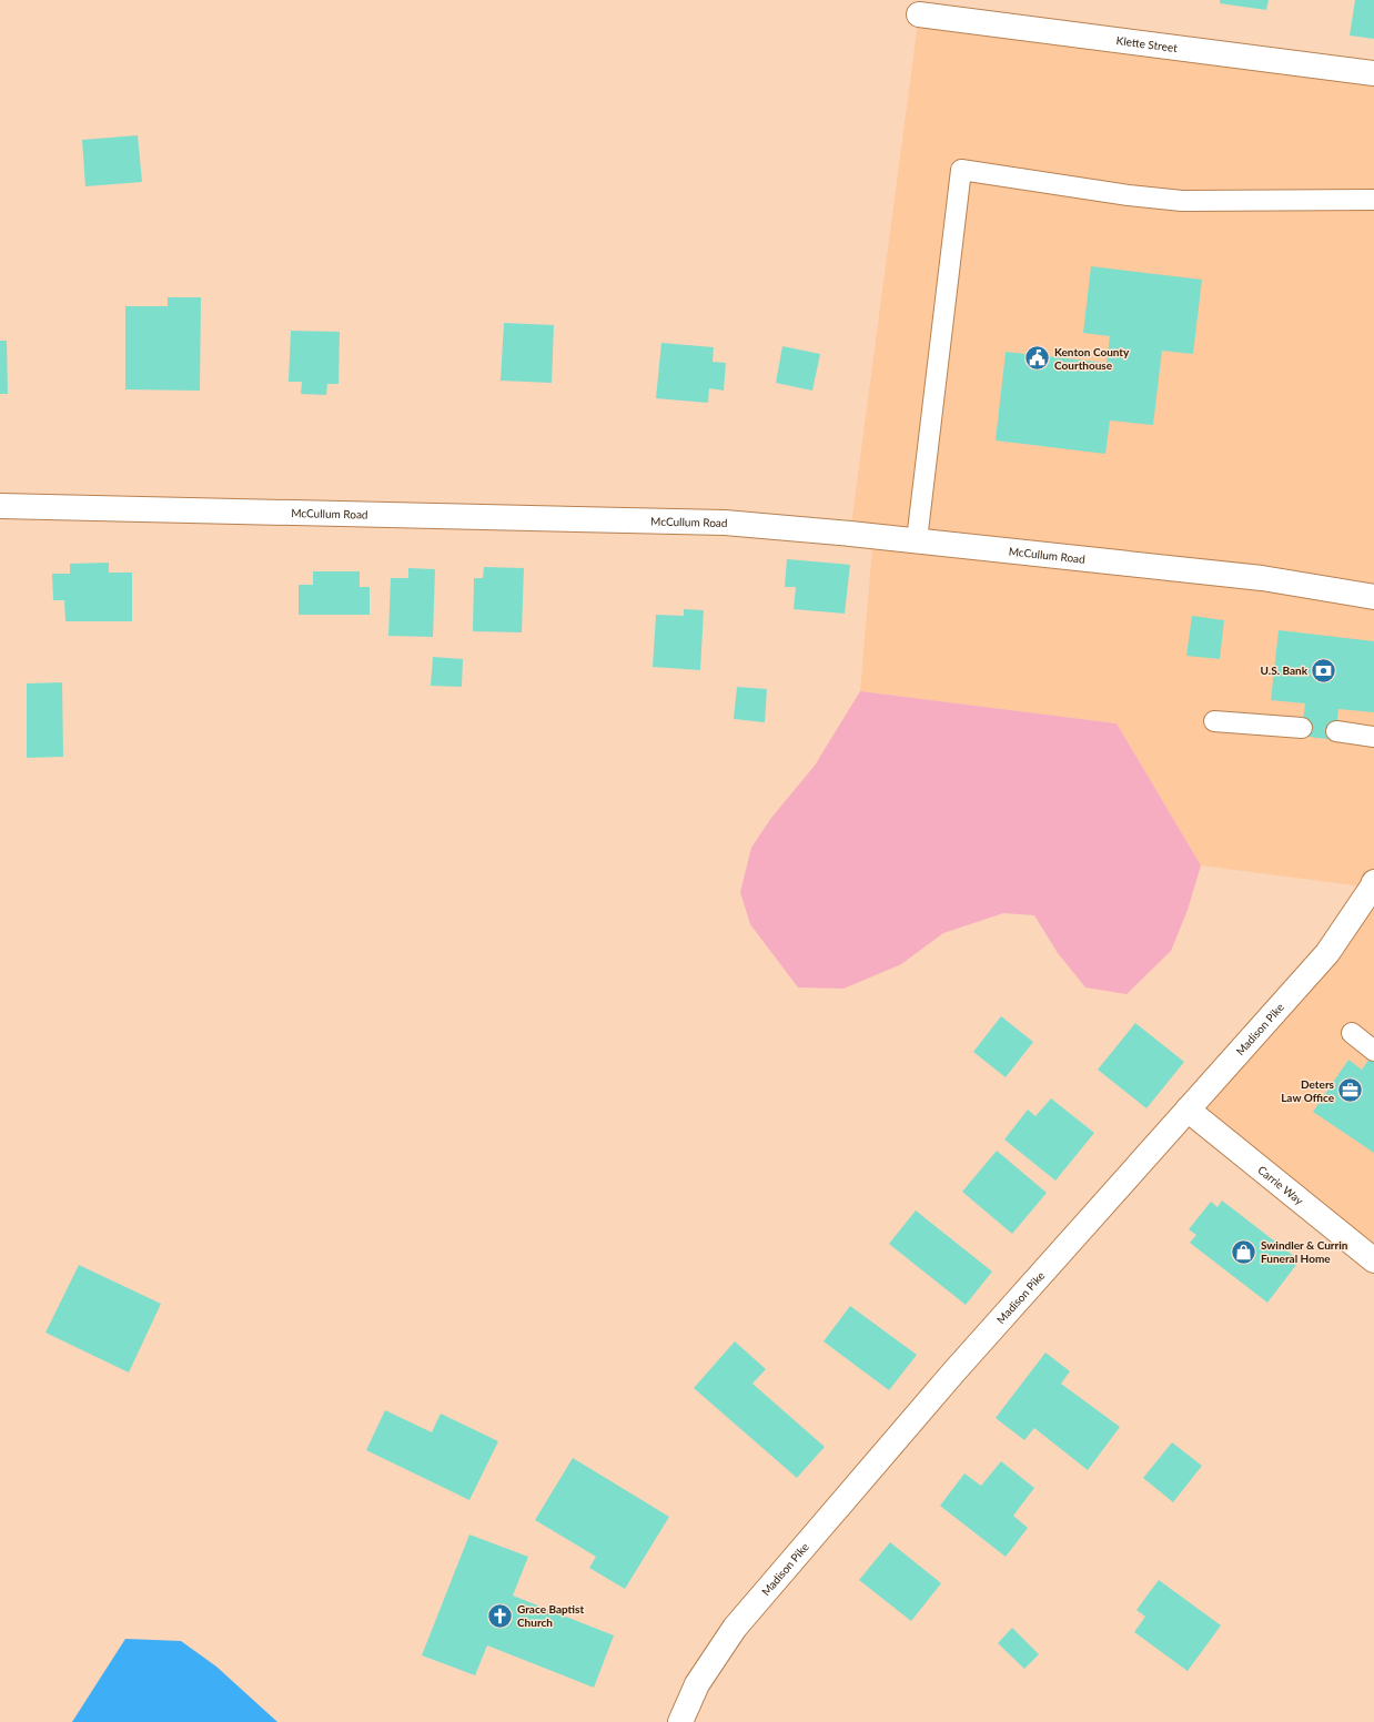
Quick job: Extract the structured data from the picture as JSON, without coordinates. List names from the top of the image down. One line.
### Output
{"streets":{"street":["Klette Street","McCullum Road","Madison Pike","Carrie Way"]},"crossings":[["Madison Pike","Carrie Way"]],"places":{"public building":["Kenton County Courthouse"],"bank":["U.S. Bank"],"office":["Deters Law Office"],"shop":["Swindler & Currin Funeral Home"],"church":["Grace Baptist Church"]}}
